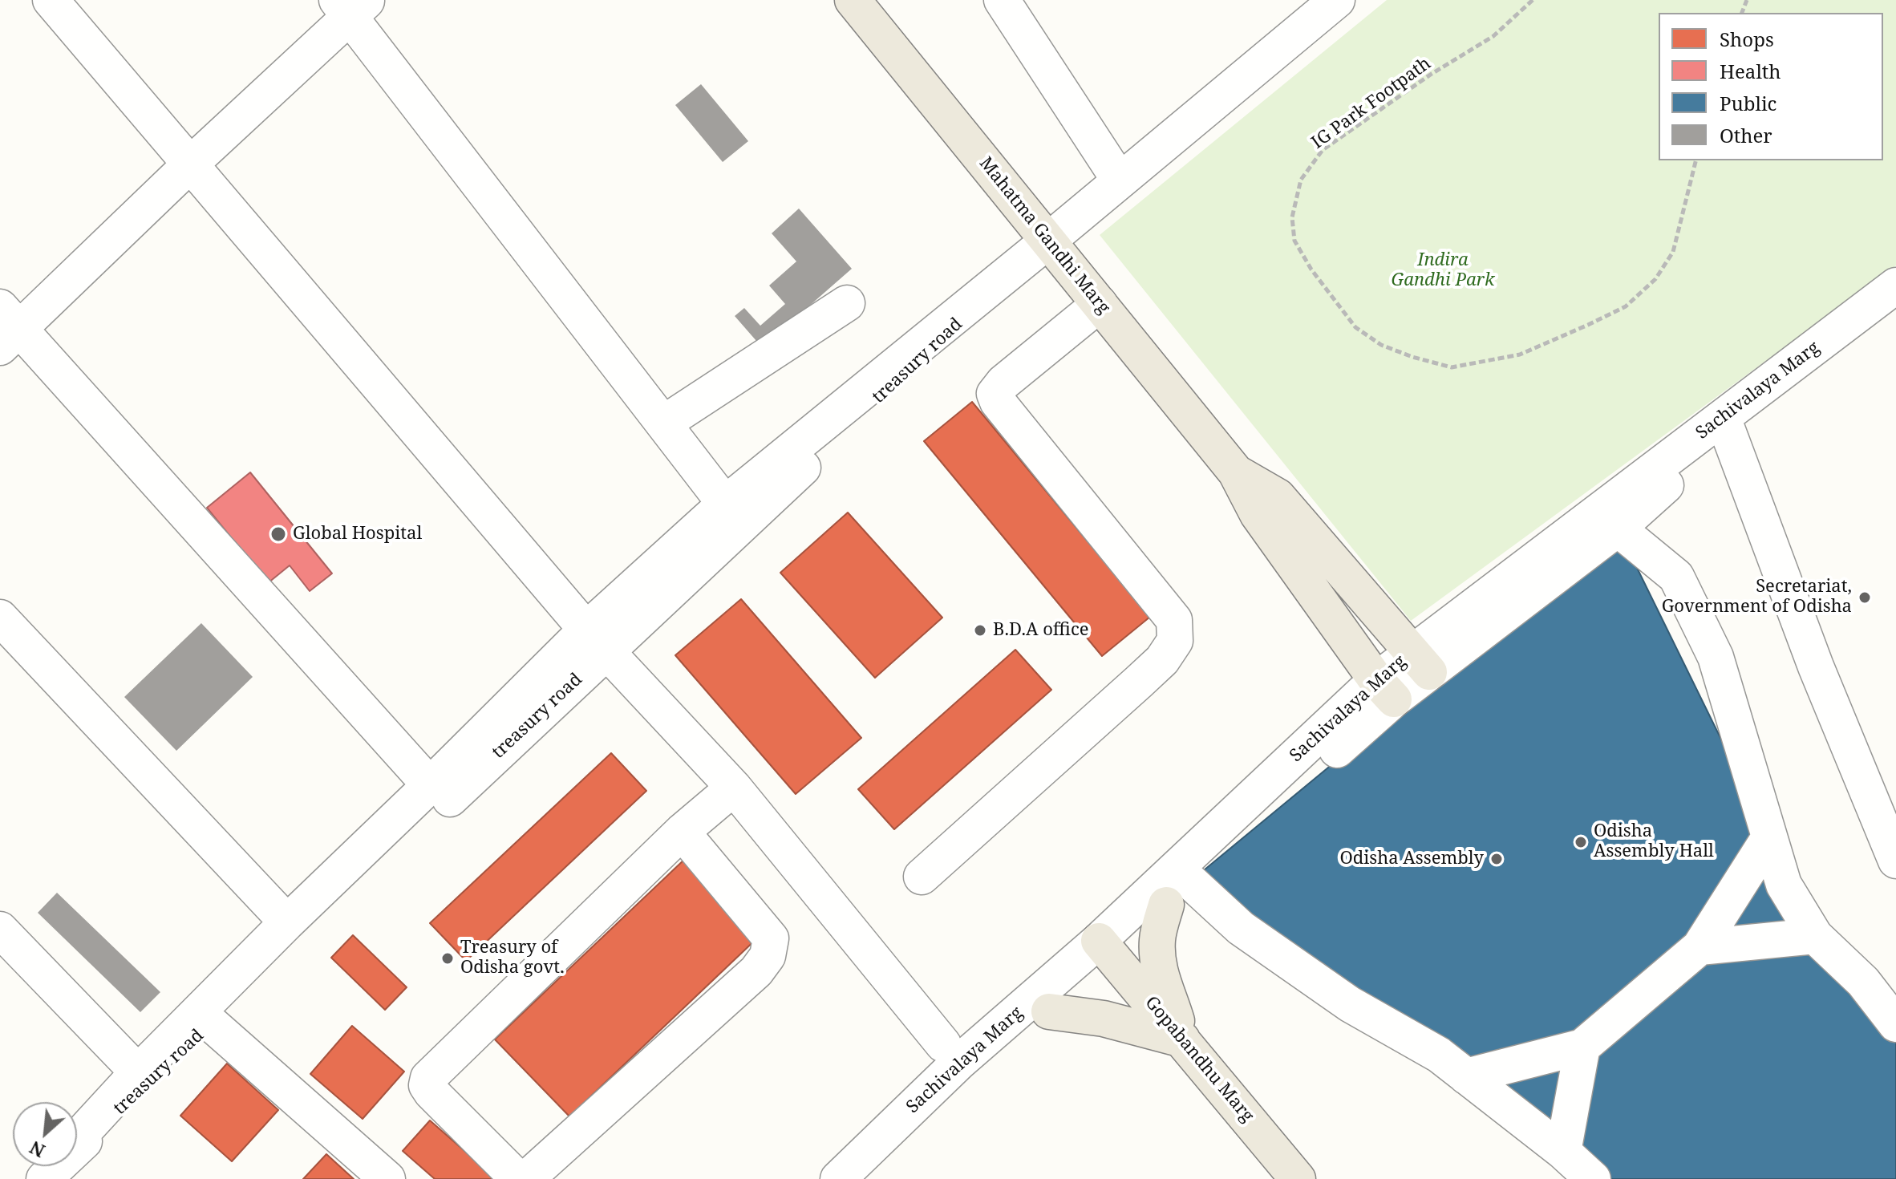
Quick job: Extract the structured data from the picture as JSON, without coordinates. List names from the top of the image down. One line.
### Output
{"streets":{"main road":["Mahatma Gandhi Marg","Gopabandhu Marg"],"street":["treasury road","Sachivalaya Marg"],"path":["IG Park Footpath"]},"crossings":[["Mahatma Gandhi Marg","treasury road"],["Mahatma Gandhi Marg","Sachivalaya Marg"],["Sachivalaya Marg","Gopabandhu Marg"]],"parks":["Indira Gandhi Park"],"places":["Global Hospital","Secretariat, Government of Odisha","B.D.A office","Odisha Assembly Hall","Odisha Assembly","Treasury of Odisha govt."],"legend":["Shops","Health","Public","Other"],"north":"bottom left"}
